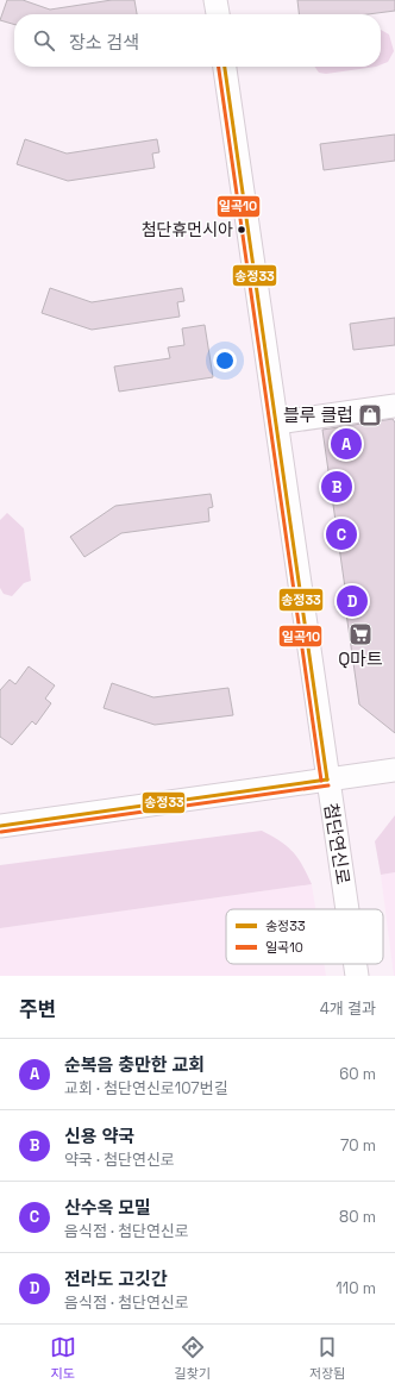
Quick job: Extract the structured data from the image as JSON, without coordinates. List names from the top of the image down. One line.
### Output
{"streets":{"street":["첨단연신로"]},"places":{"other":["첨단휴먼시아"],"shop":["블루 클럽"],"supermarket":["Q마트"]},"lines":["transit line 송정33","transit line 일곡10"],"legend":["송정33","일곡10"],"page":{"search":"장소 검색","pins":["A","B","C","D"],"heading":["주변","4개 결과"],"list":[{"mark":"A","name":"순복음 충만한 교회","note":"교회 · 첨단연신로107번길","value":"60 m"},{"mark":"B","name":"신용 약국","note":"약국 · 첨단연신로","value":"70 m"},{"mark":"C","name":"산수옥 모밀","note":"음식점 · 첨단연신로","value":"80 m"},{"mark":"D","name":"전라도 고깃간","note":"음식점 · 첨단연신로","value":"110 m"}],"nav":["지도","길찾기","저장됨"]}}
